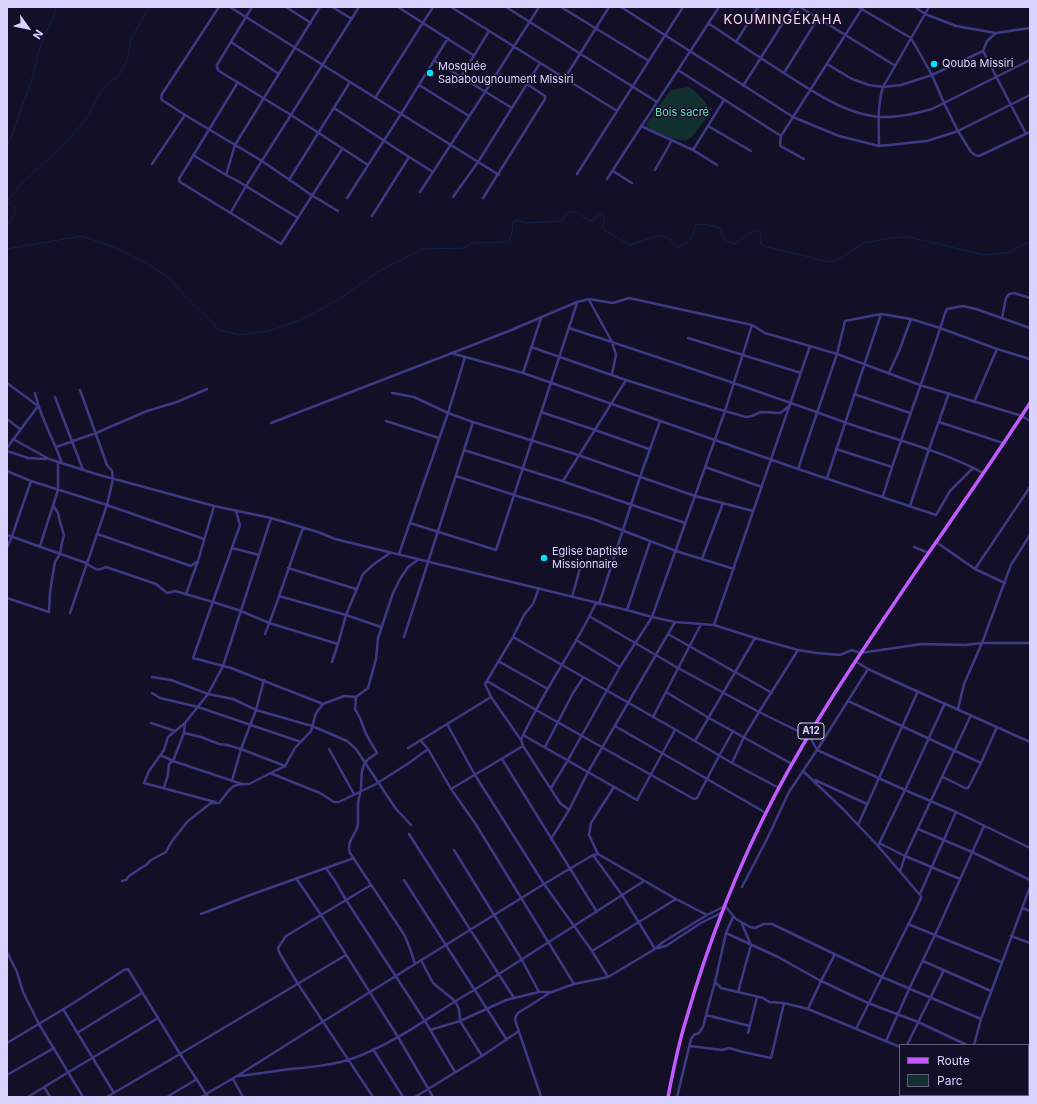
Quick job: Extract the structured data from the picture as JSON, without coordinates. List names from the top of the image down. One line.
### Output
{"streets":{"main road":["A12"]},"districts":["KOUMINGÉKAHA"],"parks":["Bois sacré"],"places":["Qouba Missiri","Mosquée Sababougnoument Missiri","Eglise baptiste Missionnaire"],"legend":["Route","Parc"],"north":"bottom right"}
